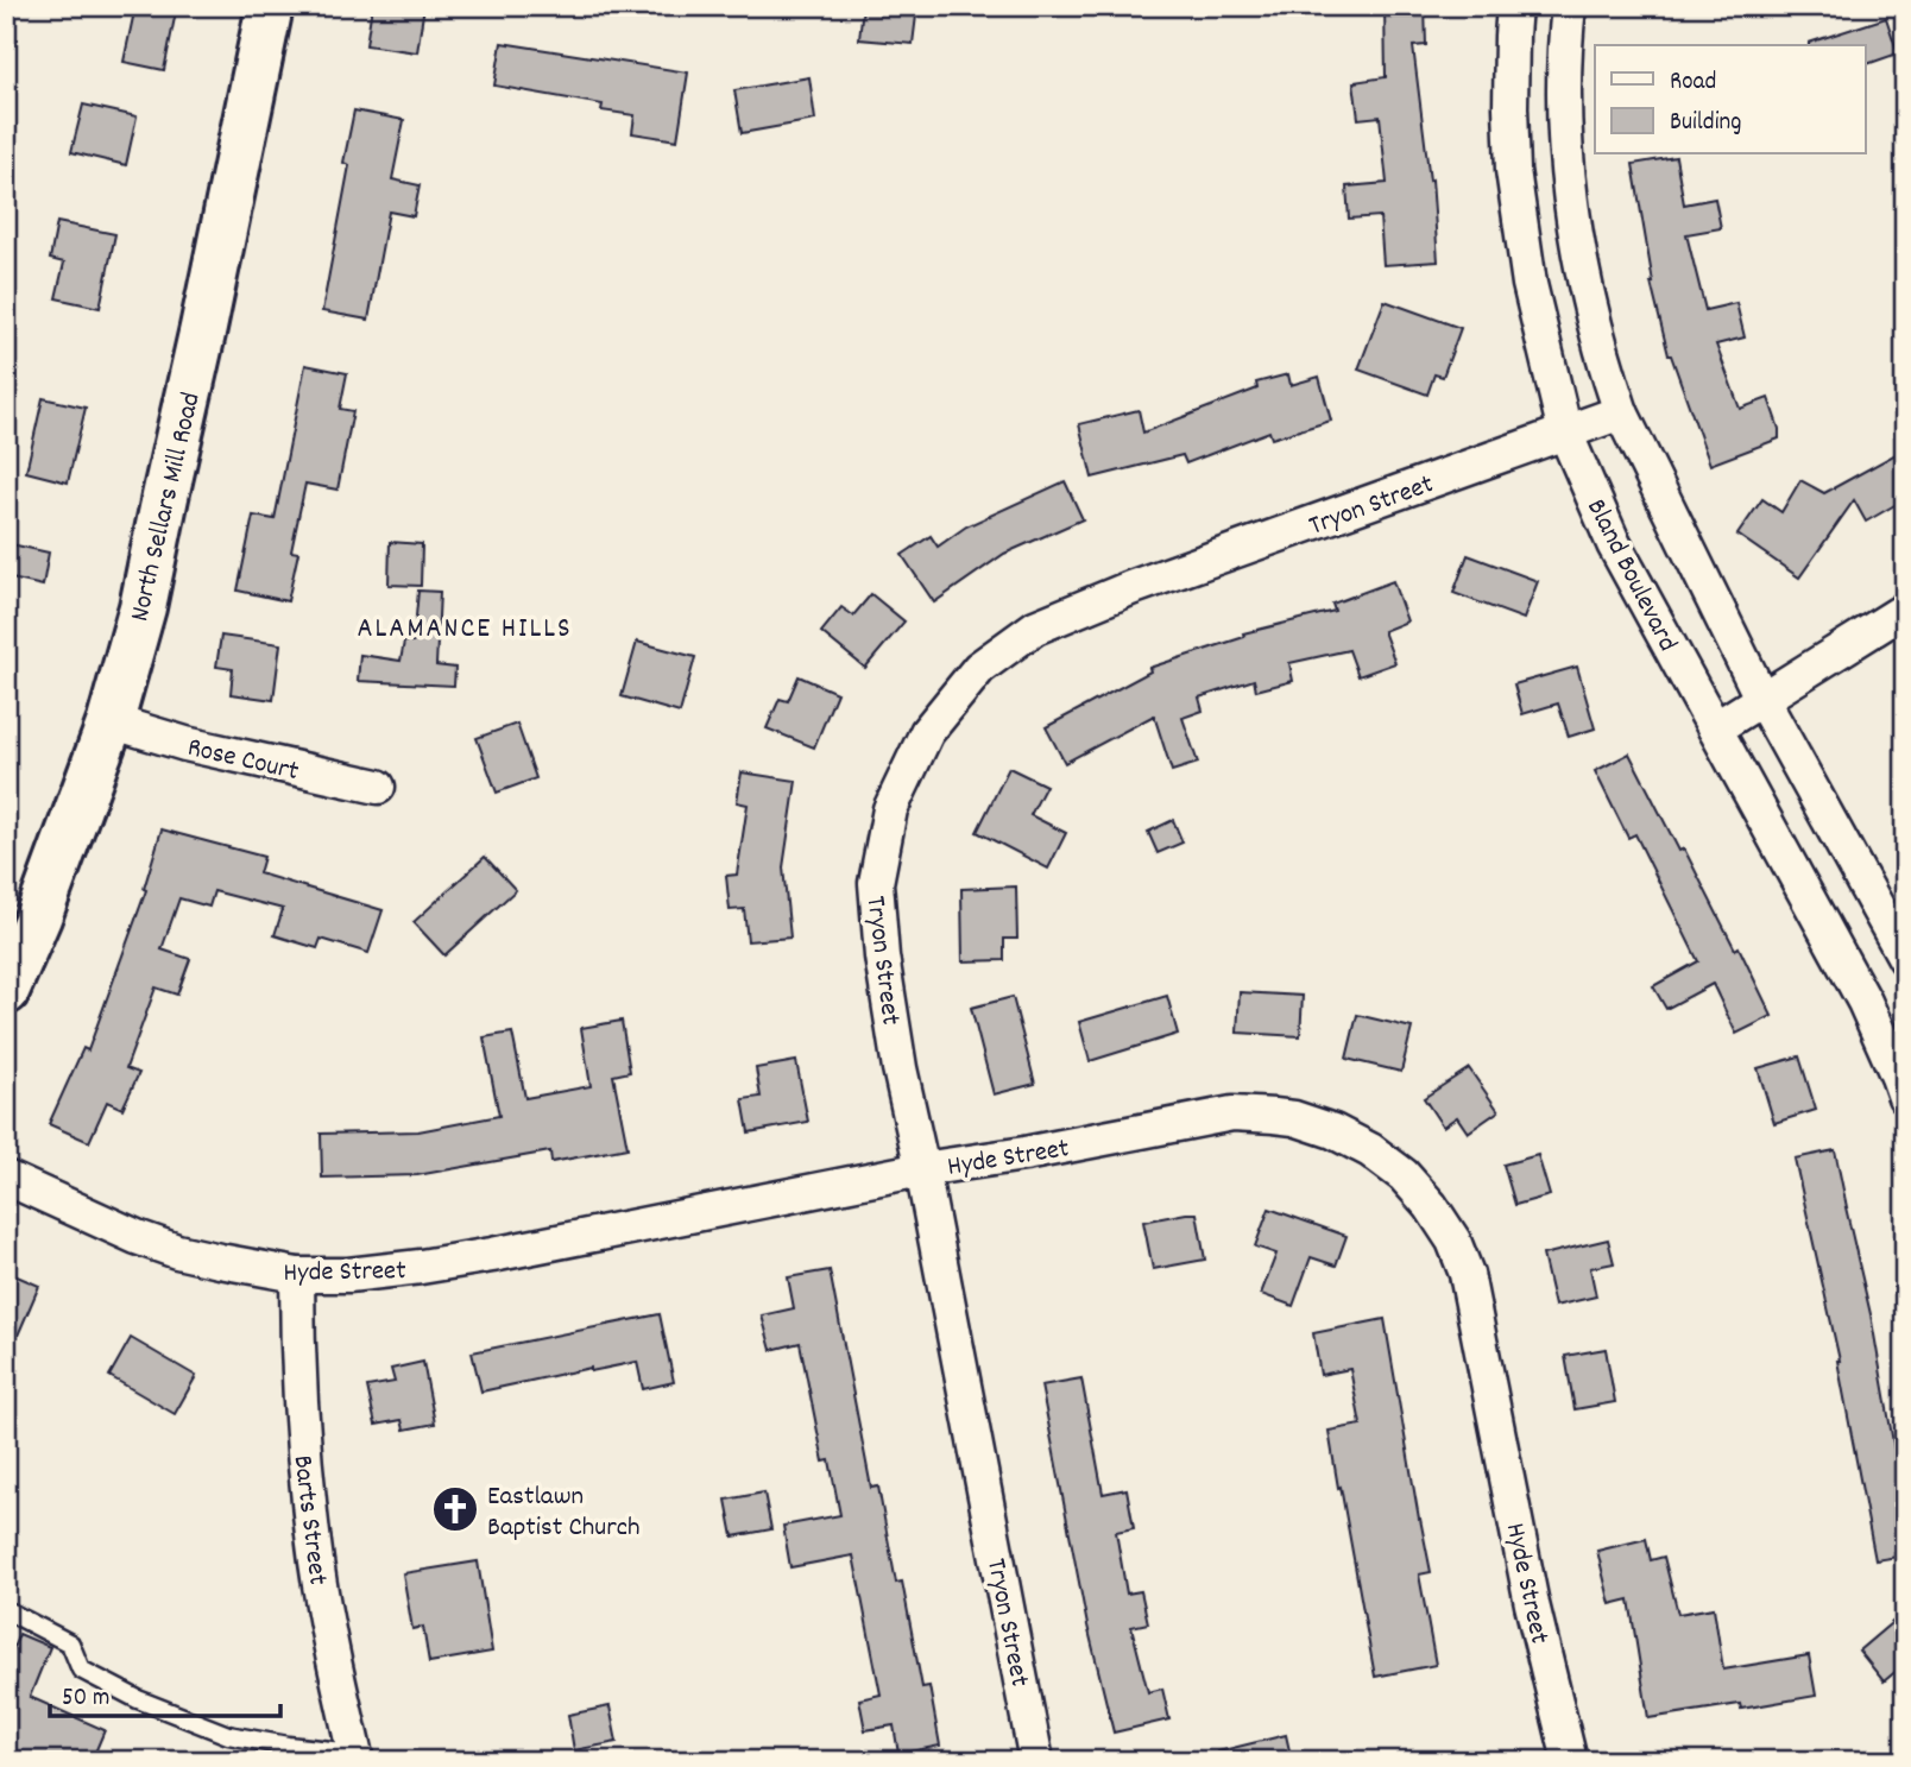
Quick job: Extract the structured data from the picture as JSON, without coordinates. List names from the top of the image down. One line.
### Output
{"streets":{"street":["Tryon Street","North Sellars Mill Road","Bland Boulevard","Rose Court","Hyde Street","Barts Street"]},"crossings":[["Tryon Street","Bland Boulevard"],["Tryon Street","Hyde Street"],["North Sellars Mill Road","Rose Court"],["Hyde Street","Barts Street"]],"districts":["ALAMANCE HILLS"],"places":{"church":["Eastlawn Baptist Church"]},"legend":["Road","Building"],"scale_bar":"50 m"}
